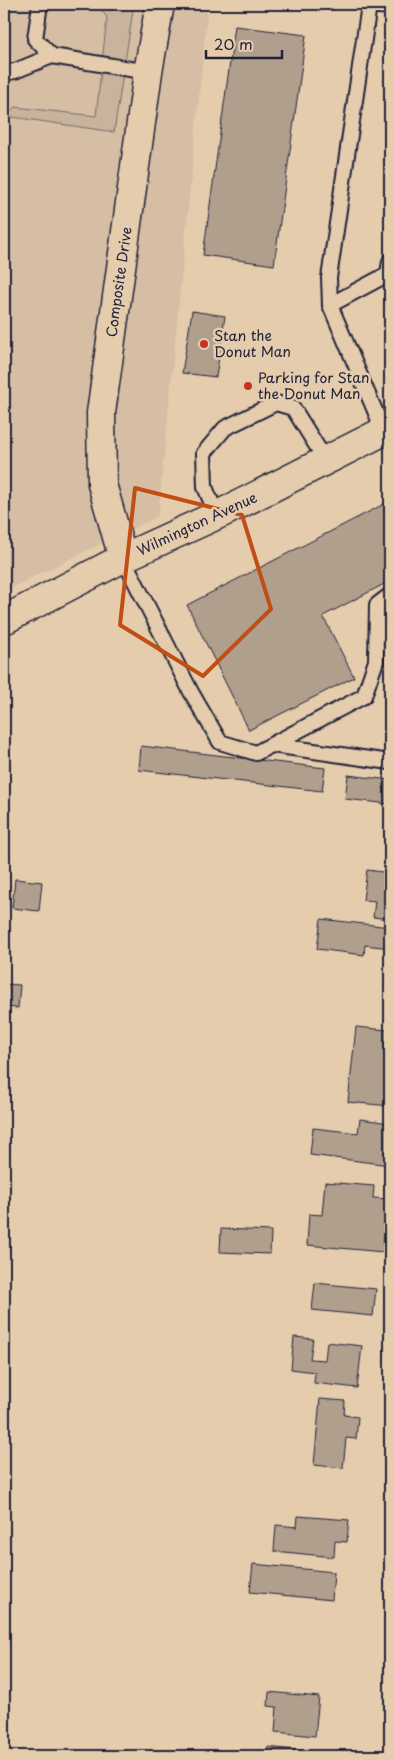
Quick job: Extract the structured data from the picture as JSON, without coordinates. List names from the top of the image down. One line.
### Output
{"streets":{"street":["Composite Drive","Wilmington Avenue"]},"crossings":[["Composite Drive","Wilmington Avenue"]],"places":["Stan the Donut Man","Parking for Stan the Donut Man"],"scale_bar":"20 m"}
